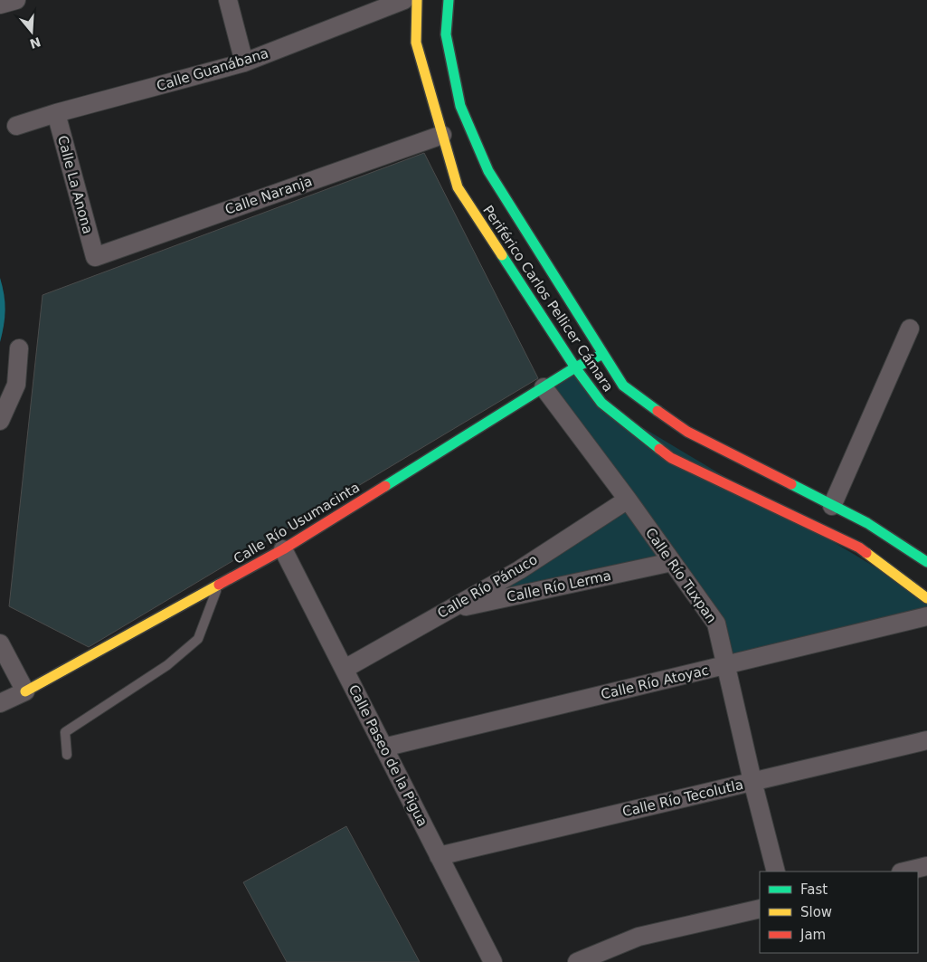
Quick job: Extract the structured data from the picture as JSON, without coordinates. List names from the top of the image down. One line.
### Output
{"streets":{"main road":["Periférico Carlos Pellicer Cámara","Calle Río Usumacinta"],"street":["Calle Guanábana","Calle La Anona","Calle Naranja","Calle Río Tuxpan","Calle Río Pánuco","Calle Río Lerma","Calle Río Atoyac","Calle Paseo de la Pigua","Calle Río Tecolutla"]},"crossings":[["Calle Guanábana","Calle La Anona"],["Calle La Anona","Calle Naranja"],["Calle Naranja","Periférico Carlos Pellicer Cámara"],["Periférico Carlos Pellicer Cámara","Calle Río Usumacinta"],["Calle Río Usumacinta","Calle Río Tuxpan"],["Calle Río Usumacinta","Calle Paseo de la Pigua"],["Calle Río Tuxpan","Calle Río Pánuco"],["Calle Río Tuxpan","Calle Río Lerma"],["Calle Río Tuxpan","Calle Río Atoyac"],["Calle Río Tuxpan","Calle Río Tecolutla"],["Calle Río Pánuco","Calle Río Lerma"],["Calle Río Pánuco","Calle Paseo de la Pigua"],["Calle Río Atoyac","Calle Paseo de la Pigua"],["Calle Paseo de la Pigua","Calle Río Tecolutla"]],"legend":["Fast","Slow","Jam"],"north":"bottom"}
